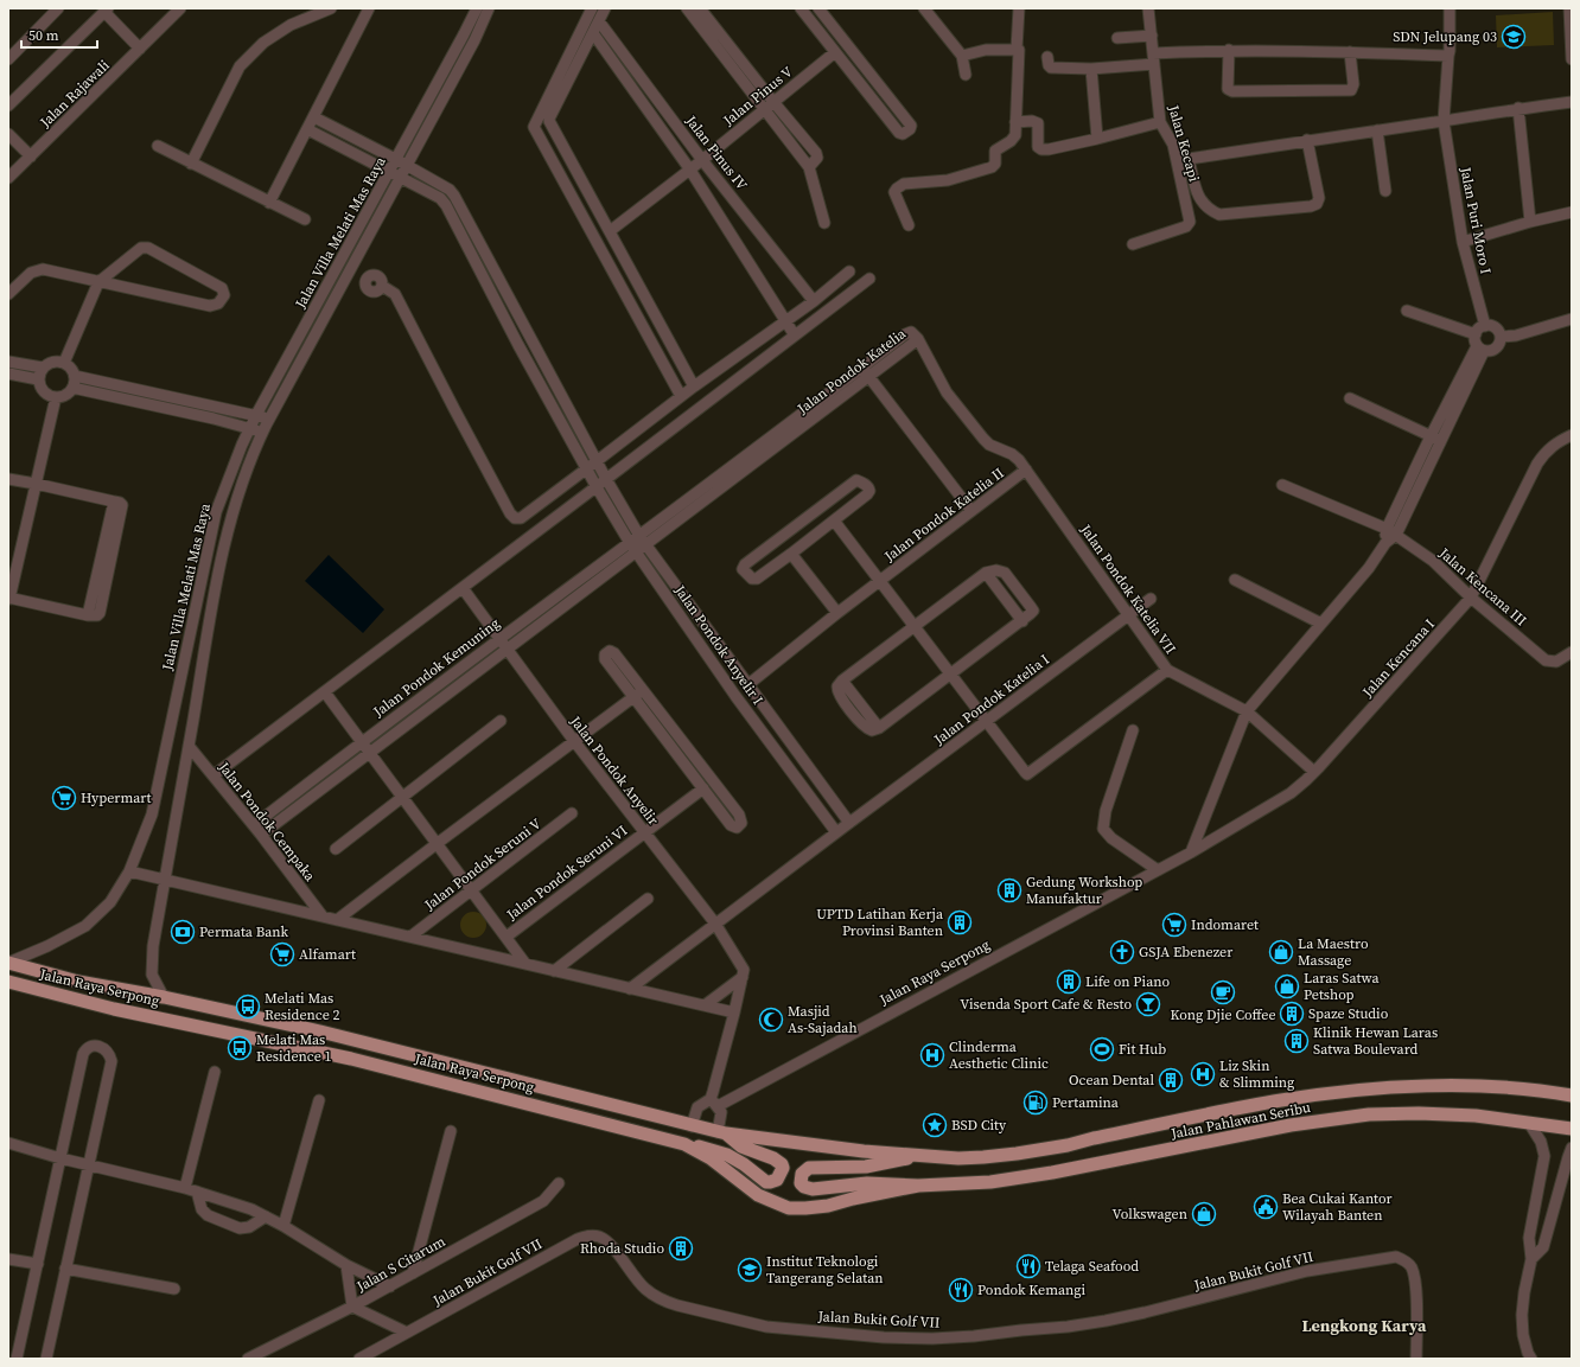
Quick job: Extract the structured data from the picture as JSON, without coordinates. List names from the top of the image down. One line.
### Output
{"streets":{"main road":["Jalan Raya Serpong","Jalan Pahlawan Seribu"],"street":["Jalan Rajawali","Jalan Pinus V","Jalan Kecapi","Jalan Pinus IV","Jalan Puri Moro I","Jalan Villa Melati Mas Raya","Jalan Pondok Katelia","Jalan Pondok Katelia II","Jalan Kencana III","Jalan Pondok Katelia VII","Jalan Pondok Anyelir I","Jalan Kencana I","Jalan Pondok Kemuning","Jalan Pondok Katelia I","Jalan Pondok Anyelir","Jalan Pondok Cempaka","Jalan Pondok Seruni V","Jalan Pondok Seruni VI","Jalan S Citarum","Jalan Bukit Golf VII"]},"crossings":[["Jalan Pinus V","Jalan Pinus IV"],["Jalan Villa Melati Mas Raya","Jalan Pondok Anyelir I"],["Jalan Villa Melati Mas Raya","Jalan Pondok Cempaka"],["Jalan Villa Melati Mas Raya","Jalan Raya Serpong"],["Jalan Pondok Katelia","Jalan Pondok Katelia VII"],["Jalan Pondok Katelia","Jalan Pondok Anyelir I"],["Jalan Pondok Katelia","Jalan Pondok Kemuning"],["Jalan Pondok Katelia II","Jalan Pondok Katelia VII"],["Jalan Pondok Katelia II","Jalan Pondok Anyelir I"],["Jalan Kencana III","Jalan Kencana I"],["Jalan Pondok Katelia VII","Jalan Pondok Katelia I"],["Jalan Pondok Anyelir I","Jalan Pondok Kemuning"],["Jalan Pondok Anyelir I","Jalan Pondok Katelia I"],["Jalan Kencana I","Jalan Raya Serpong"],["Jalan Pondok Kemuning","Jalan Pondok Anyelir"],["Jalan Pondok Kemuning","Jalan Pondok Cempaka"],["Jalan Pondok Katelia I","Jalan Pondok Anyelir"],["Jalan Pondok Anyelir","Jalan Pondok Seruni VI"],["Jalan Raya Serpong","Jalan Pahlawan Seribu"]],"districts":["Lengkong Karya"],"places":{"school or university":["SDN Jelupang 03","Institut Teknologi Tangerang Selatan"],"supermarket":["Hypermart","Indomaret","Alfamart"],"building":["Gedung Workshop Manufaktur","UPTD Latihan Kerja Provinsi Banten","Life on Piano","Spaze Studio","Klinik Hewan Laras Satwa Boulevard","Ocean Dental","Rhoda Studio"],"bank":["Permata Bank"],"church":["GSJA Ebenezer"],"shop":["La Maestro Massage","Laras Satwa Petshop","Volkswagen"],"cafe":["Kong Djie Coffee"],"bar":["Visenda Sport Cafe & Resto"],"bus stop":["Melati Mas Residence 2","Melati Mas Residence 1"],"mosque":["Masjid As-Sajadah"],"sports":["Fit Hub"],"hospital":["Clinderma Aesthetic Clinic","Liz Skin & Slimming"],"fuel station":["Pertamina"],"place":["BSD City"],"public building":["Bea Cukai Kantor Wilayah Banten"],"restaurant":["Telaga Seafood","Pondok Kemangi"]},"scale_bar":"50 m"}
